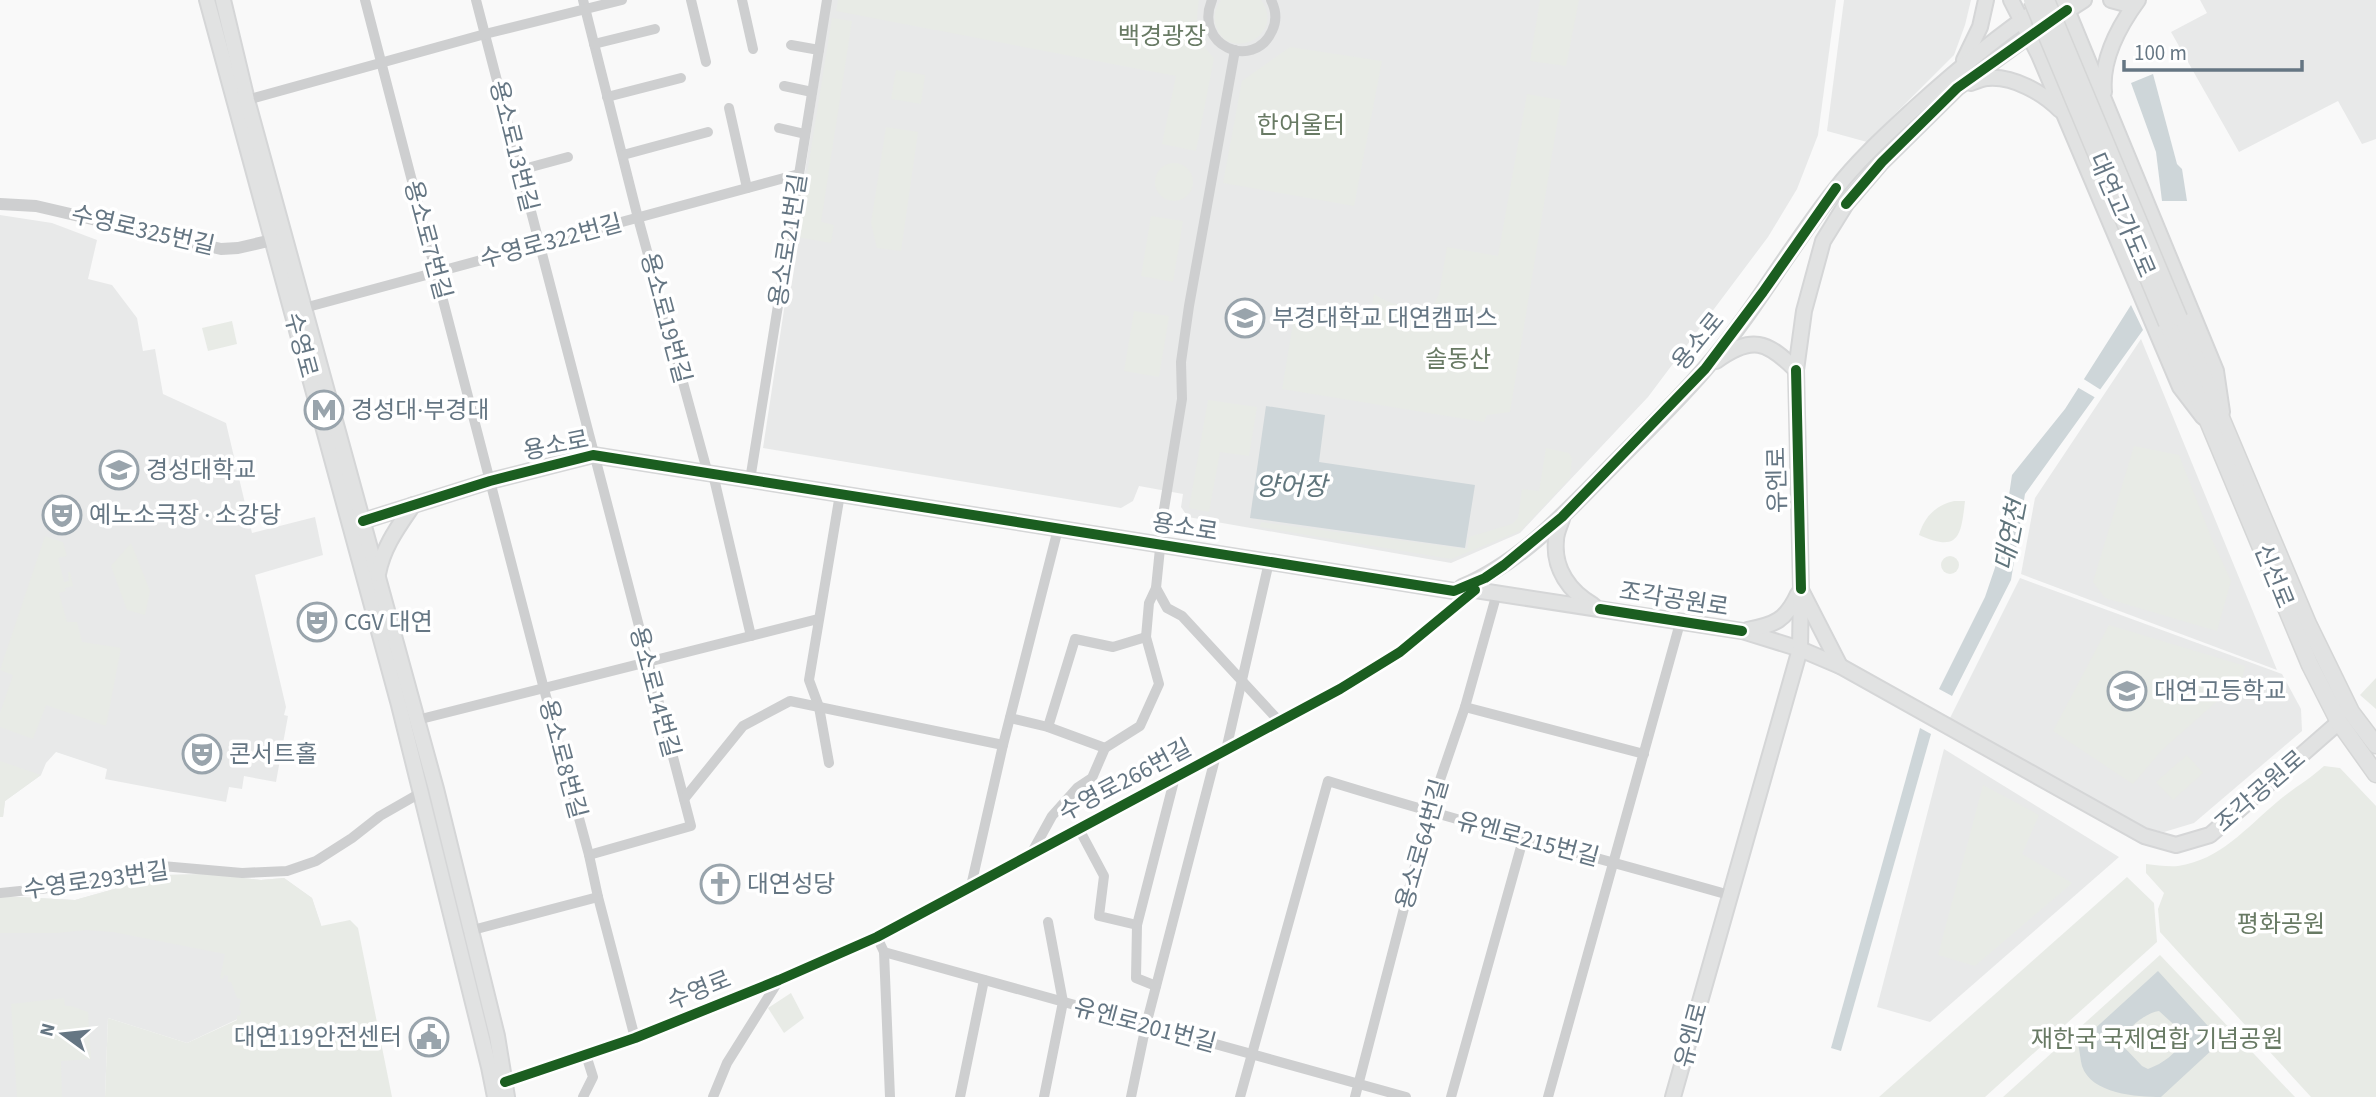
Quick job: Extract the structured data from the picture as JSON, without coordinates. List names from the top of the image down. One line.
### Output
{"streets":{"highway":["대연고가도로","신선로"],"main road":["용소로","수영로","유엔로","조각공원로"],"street":["용소로13번길","수영로325번길","용소로7번길","용소로21번길","수영로322번길","용소로19번길","용소로14번길","용소로8번길","수영로266번길","유엔로215번길","용소로64번길","수영로293번길","유엔로201번길"]},"crossings":[["용소로13번길","수영로322번길"],["용소로13번길","용소로"],["용소로13번길","용소로14번길"],["대연고가도로","용소로"],["대연고가도로","신선로"],["수영로325번길","수영로"],["용소로7번길","수영로322번길"],["용소로7번길","용소로"],["용소로7번길","용소로8번길"],["용소로21번길","수영로322번길"],["용소로21번길","용소로"],["수영로322번길","용소로19번길"],["수영로322번길","수영로"],["용소로19번길","용소로"],["용소로","수영로"],["용소로","조각공원로"],["용소로","용소로14번길"],["용소로","용소로8번길"],["수영로","용소로8번길"],["수영로","수영로266번길"],["수영로","수영로293번길"],["유엔로","조각공원로"],["유엔로","유엔로215번길"],["신선로","조각공원로"],["조각공원로","수영로266번길"],["조각공원로","용소로64번길"],["용소로14번길","용소로8번길"],["유엔로215번길","용소로64번길"],["유엔로215번길","유엔로201번길"],["용소로64번길","유엔로201번길"]],"water":["양어장","대연천"],"parks":["백경광장","한어울터","솔동산","평화공원","재한국 국제연합 기념공원"],"places":{"school or university":["부경대학교 대연캠퍼스","경성대학교","대연고등학교"],"metro station":["경성대·부경대"],"theatre":["예노소극장 · 소강당","CGV 대연","콘서트홀"],"church":["대연성당"],"public building":["대연119안전센터"]},"scale_bar":"100 m","north":"left"}
